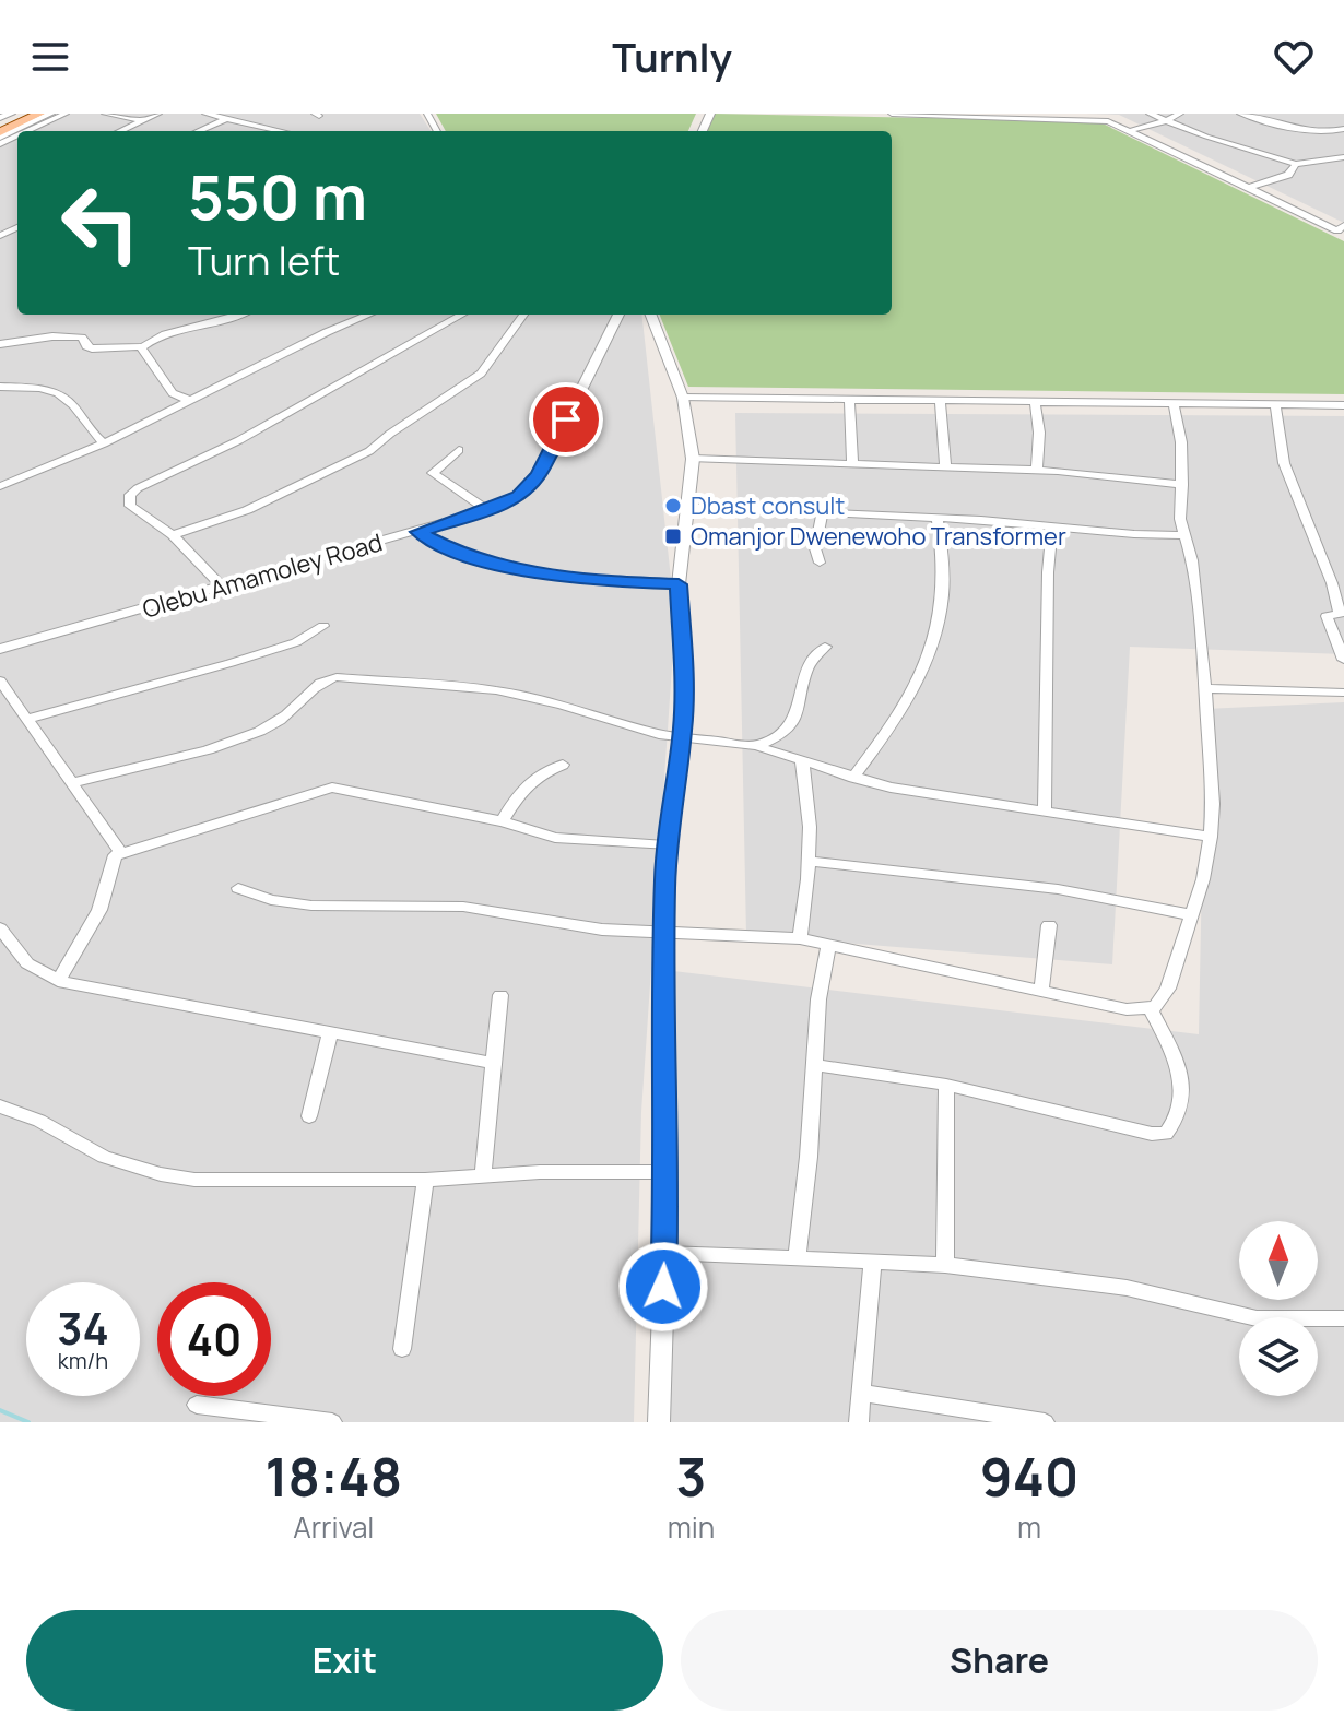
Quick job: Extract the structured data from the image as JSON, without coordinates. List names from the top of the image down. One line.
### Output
{"streets":{"street":["Olebu Amamoley Road"]},"places":{"other":["Dbast consult"],"transit":["Omanjor Dwenewoho Transformer"]},"north":"top","page":{"header":"Turnly","turn":["550 m","Turn left"],"speed":"34 km/h","limit":"40","eta":["18:48","Arrival","3","min","940","m"],"buttons":["Exit","Share"]}}
